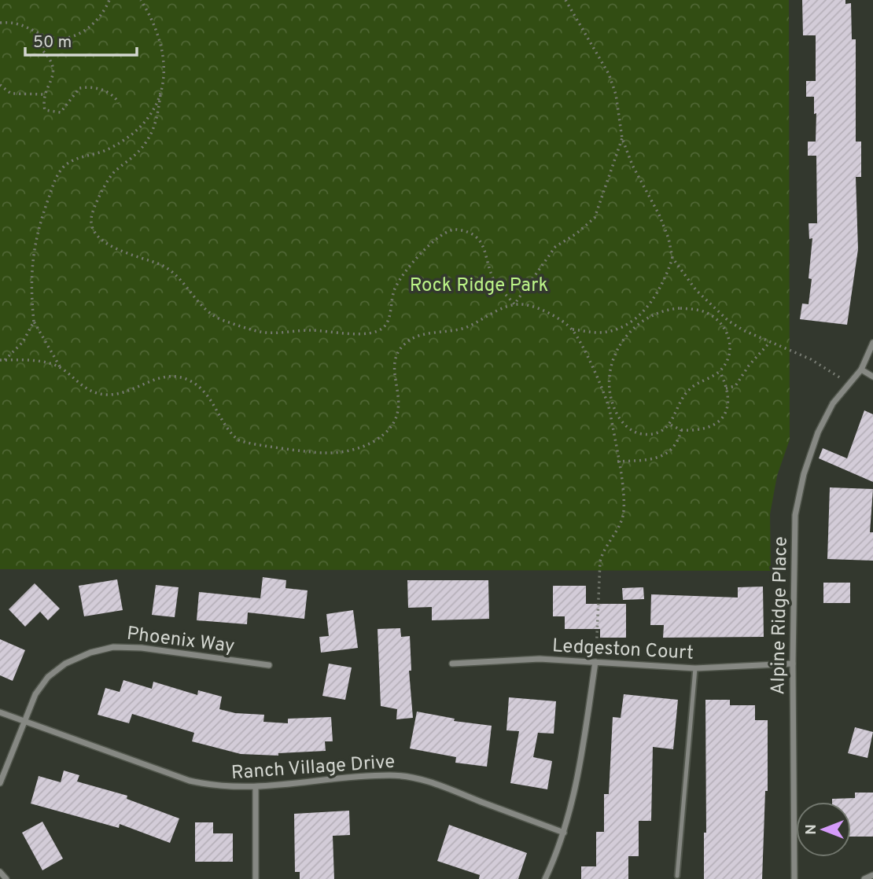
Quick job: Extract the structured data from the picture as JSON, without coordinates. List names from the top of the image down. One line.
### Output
{"streets":{"street":["Alpine Ridge Place","Phoenix Way","Ledgeston Court","Ranch Village Drive"]},"crossings":[["Alpine Ridge Place","Ledgeston Court"],["Phoenix Way","Ranch Village Drive"]],"parks":["Rock Ridge Park"],"scale_bar":"50 m","north":"left"}
